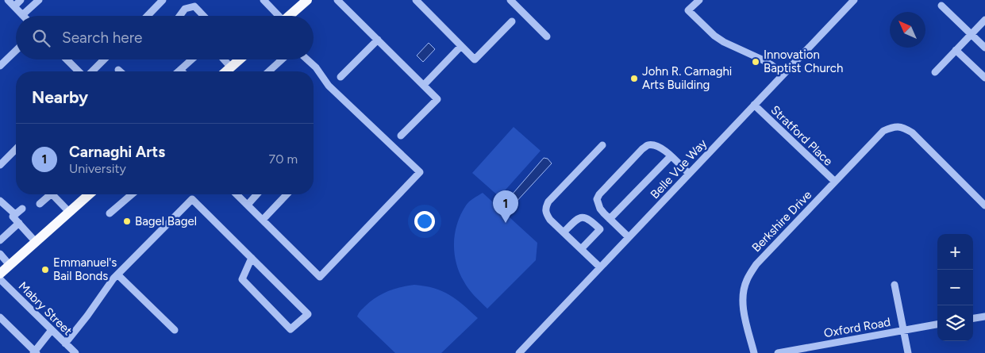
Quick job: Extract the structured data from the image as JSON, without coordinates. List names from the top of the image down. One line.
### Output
{"streets":{"street":["Stratford Place","Belle Vue Way","Berkshire Drive","Mabry Street","Oxford Road"]},"crossings":[["Stratford Place","Belle Vue Way"],["Stratford Place","Berkshire Drive"]],"places":["Innovation Baptist Church","John R. Carnaghi Arts Building","Bagel Bagel","Emmanuel's Bail Bonds"],"north":"top left","page":{"search":"Search here","heading":"Nearby","list":[{"mark":"1","name":"Carnaghi Arts","note":"University","value":"70 m"}],"pins":"1","map_buttons":["+","−"]}}
